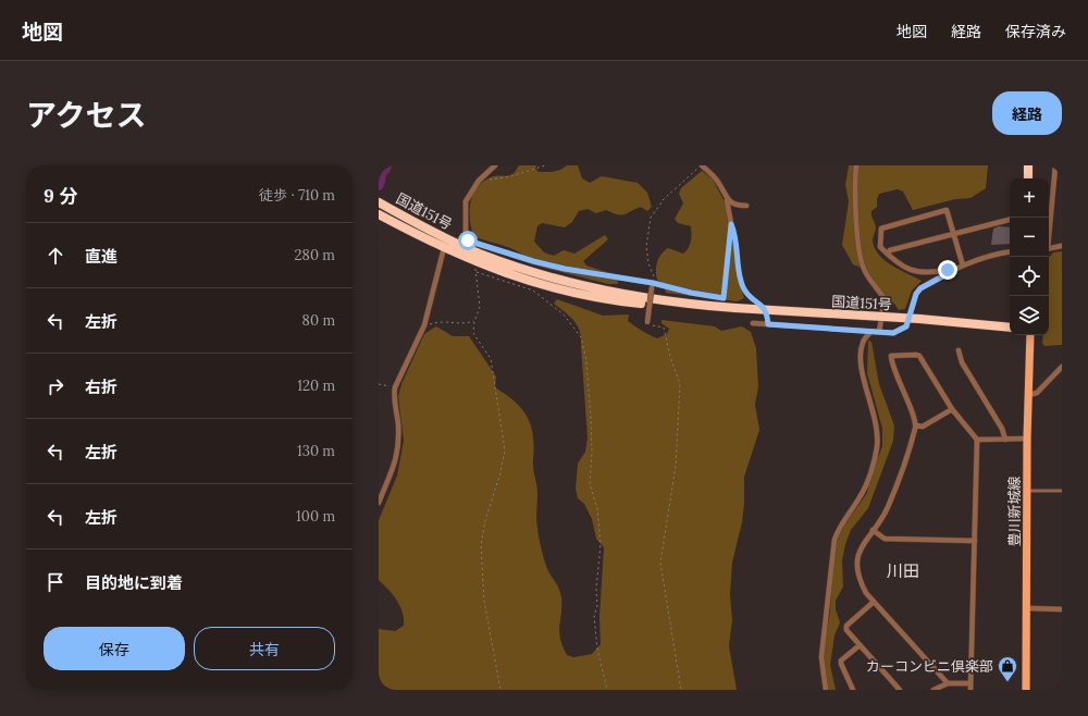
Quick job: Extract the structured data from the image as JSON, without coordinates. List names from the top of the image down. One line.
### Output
{"streets":{"highway":["国道151号"],"main road":["豊川新城線"]},"districts":["川田"],"places":{"shop":["カーコンビニ倶楽部"]},"page":{"header":"地図","nav":["地図","経路","保存済み"],"title":"アクセス","buttons":["経路",["保存","共有"]],"heading":["9 分","徒歩 · 710 m"],"map_buttons":["+","−"],"list":[["直進","280 m"],["左折","80 m"],["右折","120 m"],["左折","130 m"],["左折","100 m"],"目的地に到着"]}}
